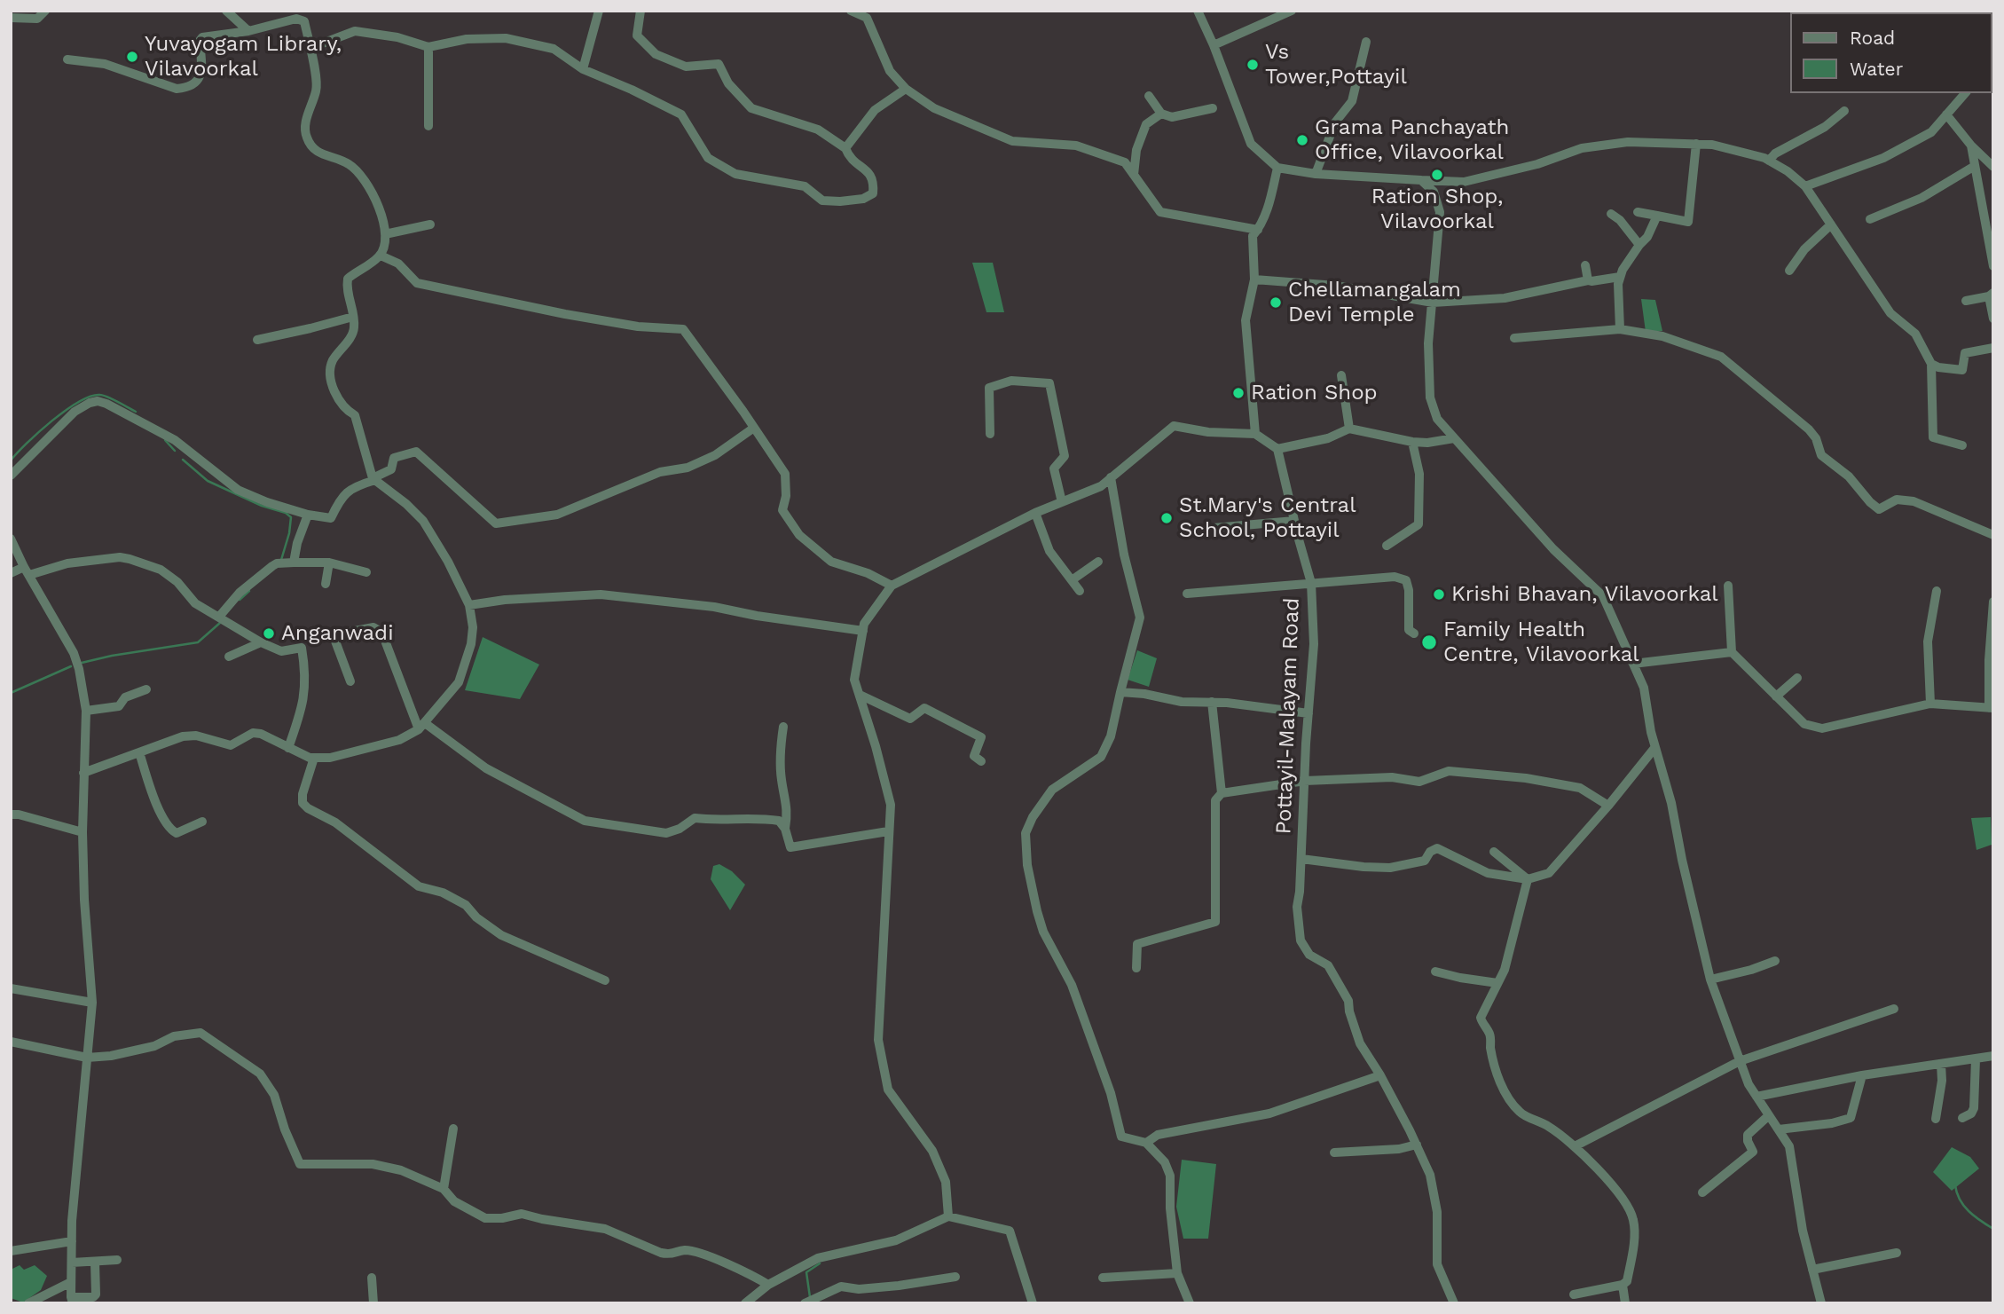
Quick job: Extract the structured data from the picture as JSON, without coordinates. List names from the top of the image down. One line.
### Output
{"streets":{"street":["Pottayil-Malayam Road"]},"places":["Yuvayogam Library, Vilavoorkal","Vs Tower,Pottayil","Grama Panchayath Office, Vilavoorkal","Ration Shop, Vilavoorkal","Chellamangalam Devi Temple","Ration Shop","St.Mary's Central School, Pottayil","Krishi Bhavan, Vilavoorkal","Anganwadi","Family Health Centre, Vilavoorkal"],"legend":["Road","Water"]}
